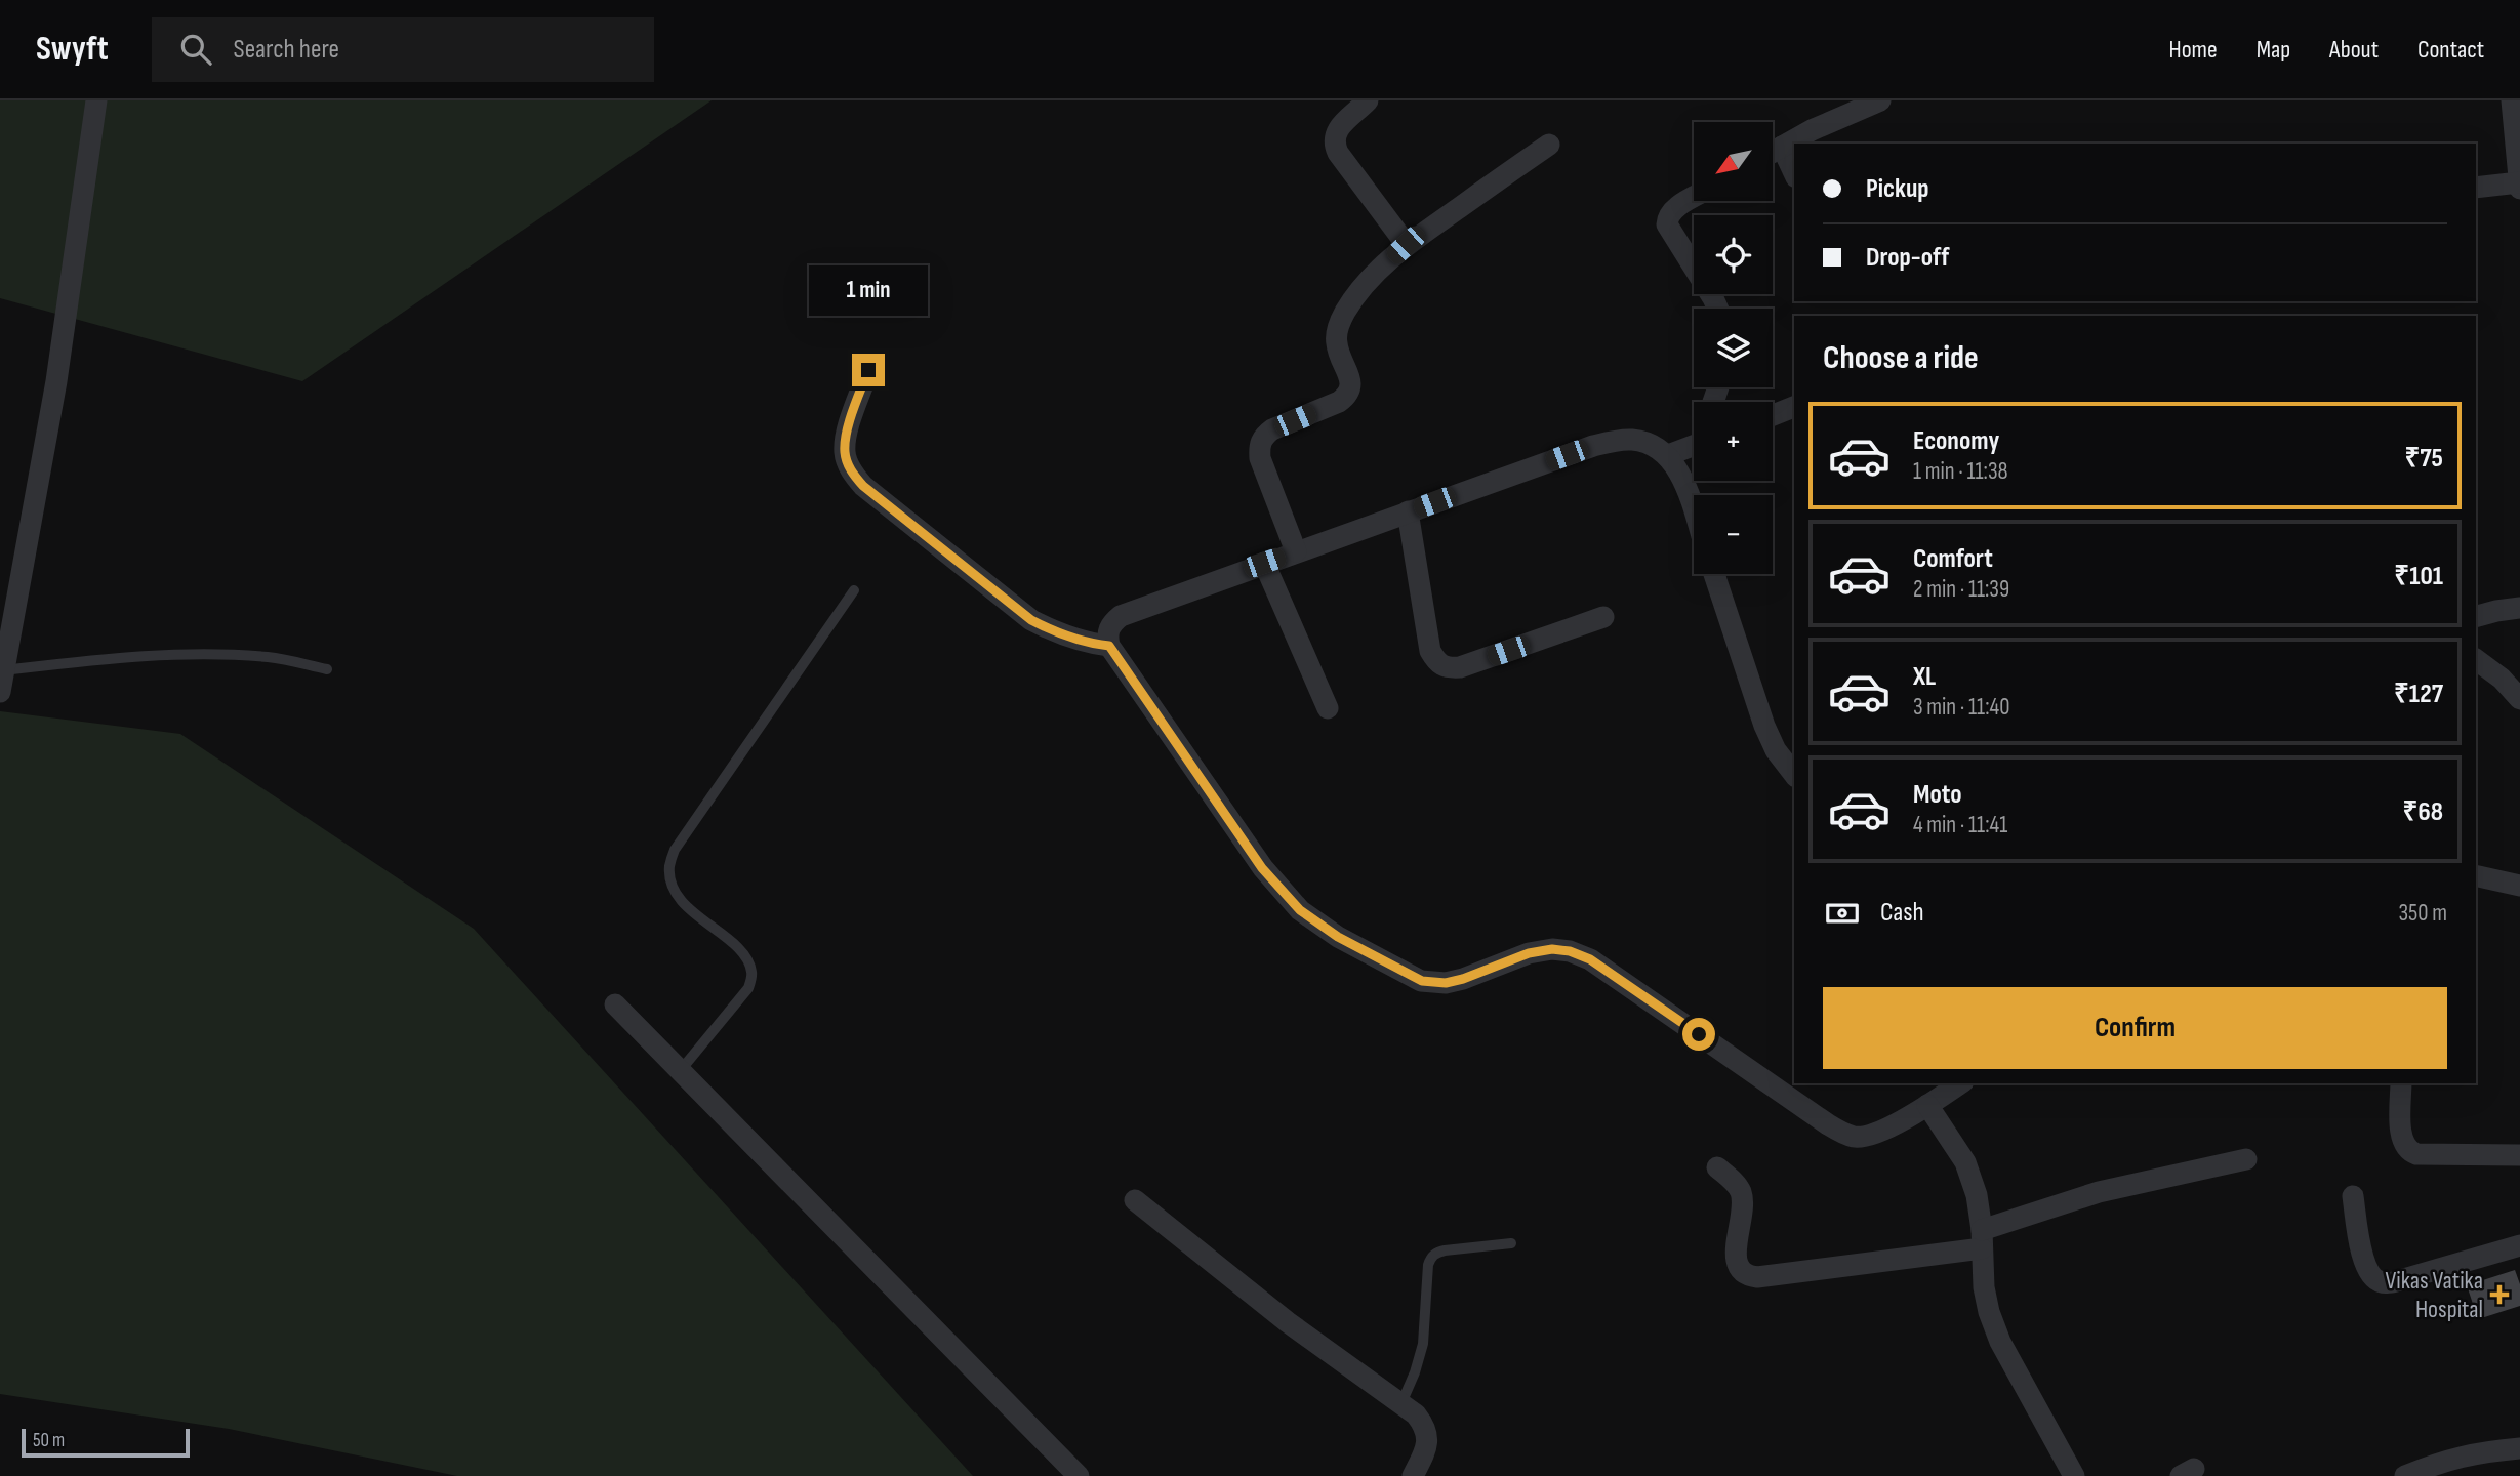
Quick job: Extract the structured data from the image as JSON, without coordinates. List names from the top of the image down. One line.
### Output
{"places":{"health":["Vikas Vatika Hospital"]},"scale_bar":"50 m","north":"bottom left","page":{"header":"Swyft","search":"Search here","nav":["Home","Map","About","Contact"],"map_buttons":["+","−"],"banner":["Pickup","Drop-off"],"bubble":"1 min","heading":"Choose a ride","list":[{"name":"Economy","note":"1 min · 11:38","value":"₹75"},{"name":"Comfort","note":"2 min · 11:39","value":"₹101"},{"name":"XL","note":"3 min · 11:40","value":"₹127"},{"name":"Moto","note":"4 min · 11:41","value":"₹68"}],"pay":["Cash","350 m"],"buttons":"Confirm","scale":"50 m"}}
